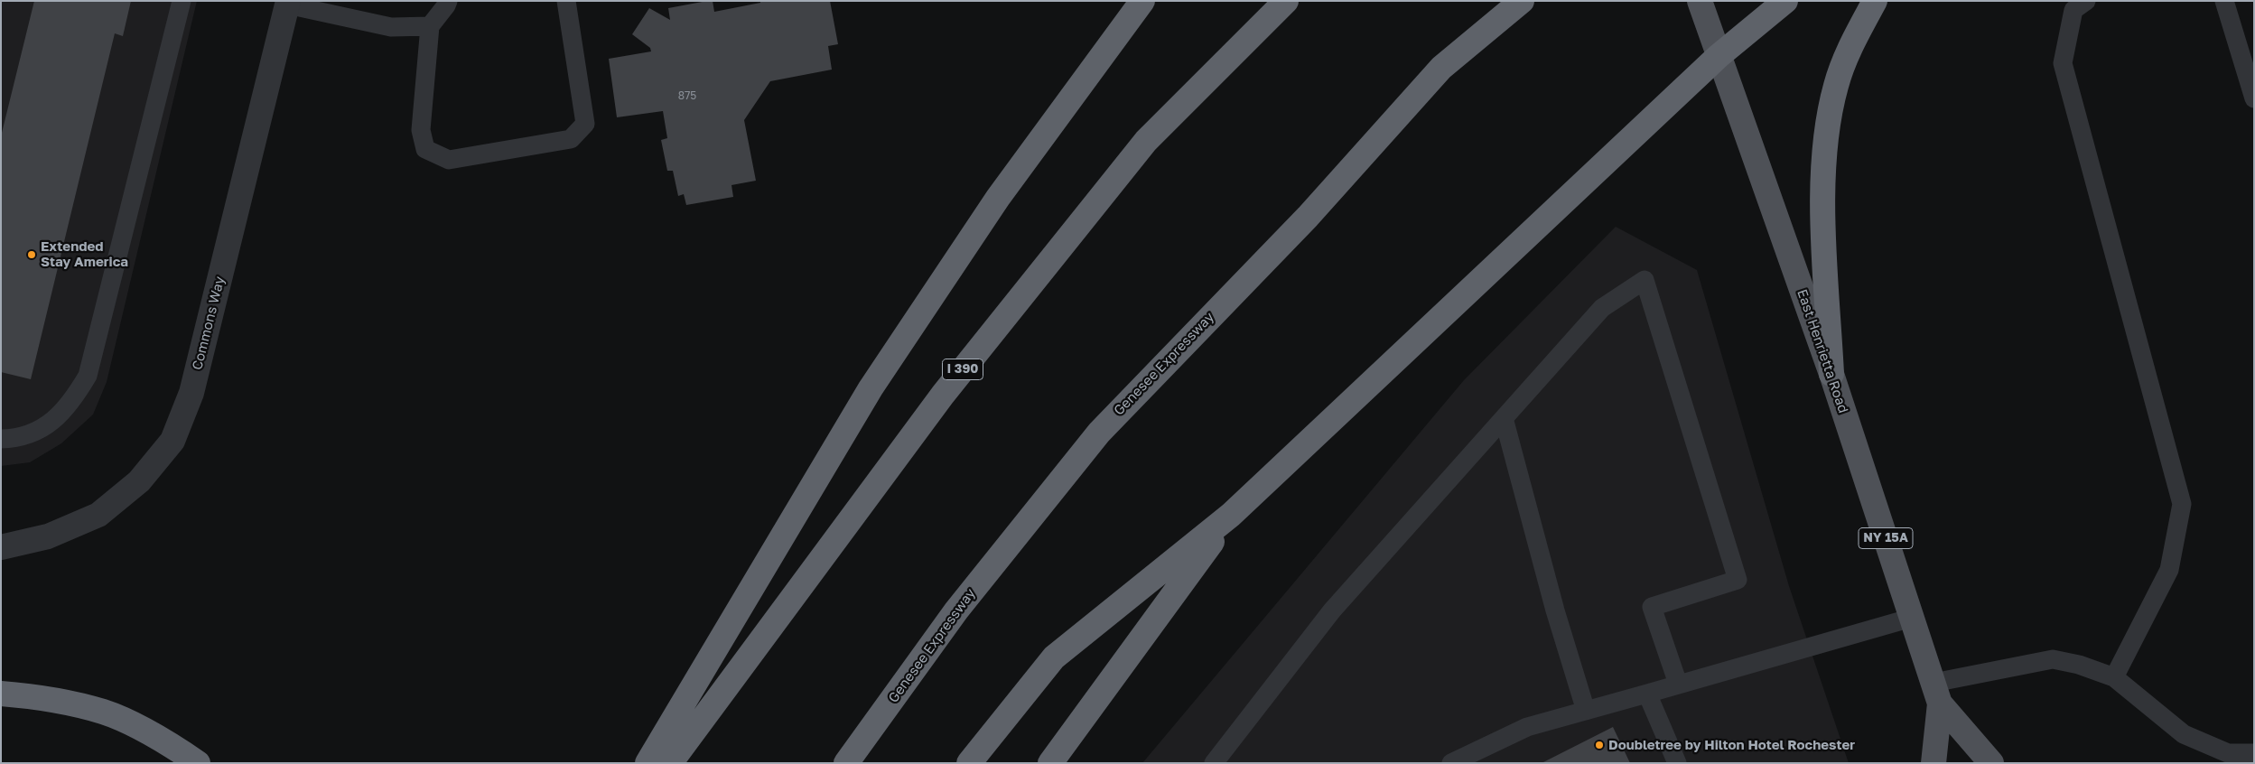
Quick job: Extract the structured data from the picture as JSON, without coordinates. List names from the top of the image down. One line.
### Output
{"streets":{"highway":["Genesee Expressway","I 390"],"main road":["East Henrietta Road","NY 15A"],"street":["Commons Way"]},"places":["Extended Stay America","Doubletree by Hilton Hotel Rochester"],"house_numbers":["875"]}
